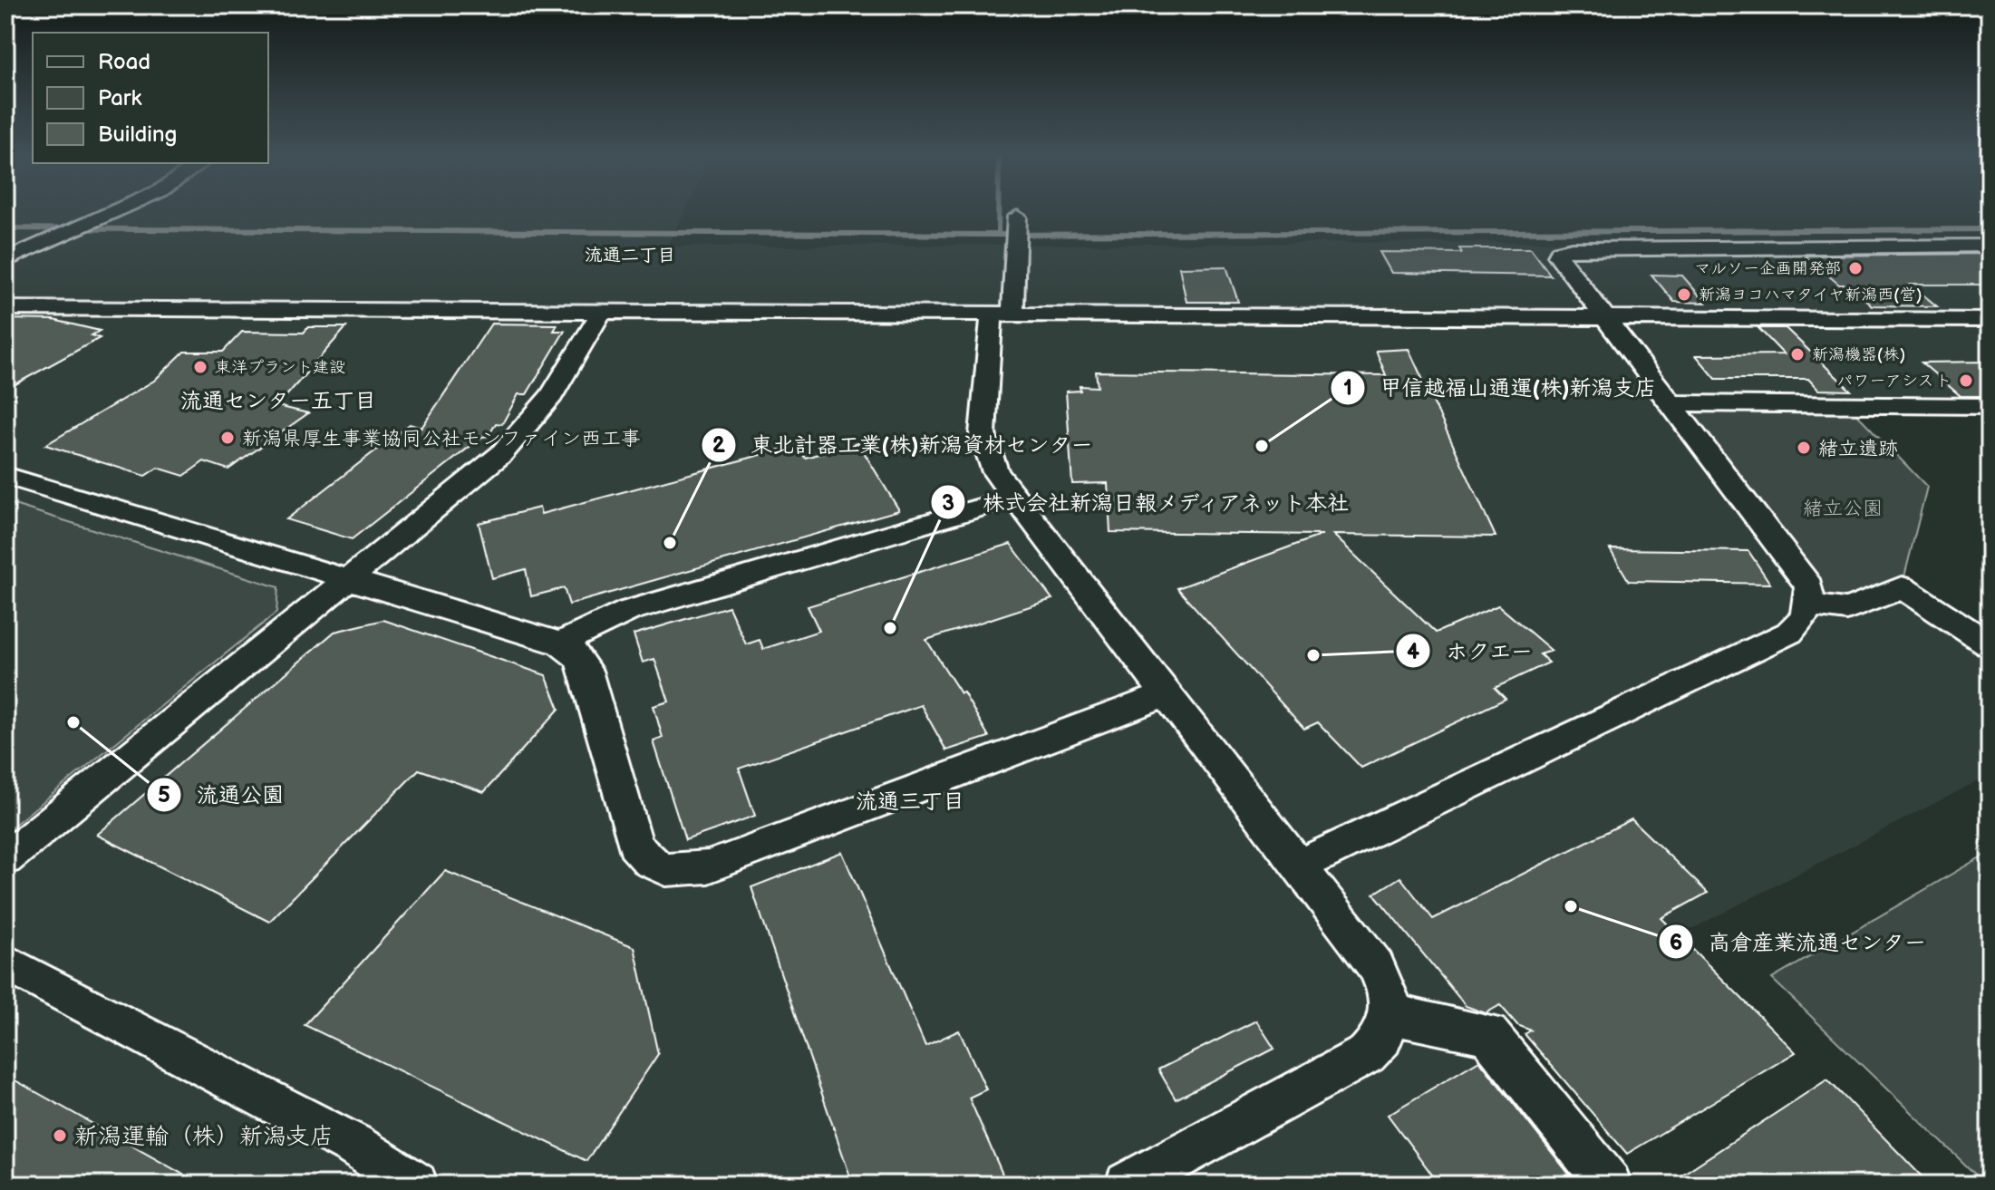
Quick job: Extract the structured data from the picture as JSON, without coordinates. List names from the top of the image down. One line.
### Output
{"districts":["流通二丁目","流通センター五丁目","流通三丁目"],"parks":["緒立公園"],"places":["マルソー企画開発部","新潟ヨコハマタイヤ新潟西(営)","新潟機器(株)","東洋プラント建設","パワーアシスト","新潟県厚生事業協同公社モンファイン西工事","甲信越福山通運(株)新潟支店","緒立遺跡","東北計器工業(株)新潟資材センター","株式会社新潟日報メディアネット本社","ホクエー","流通公園","高倉産業流通センター","新潟運輸（株）新潟支店"],"legend":["Road","Park","Building"]}
